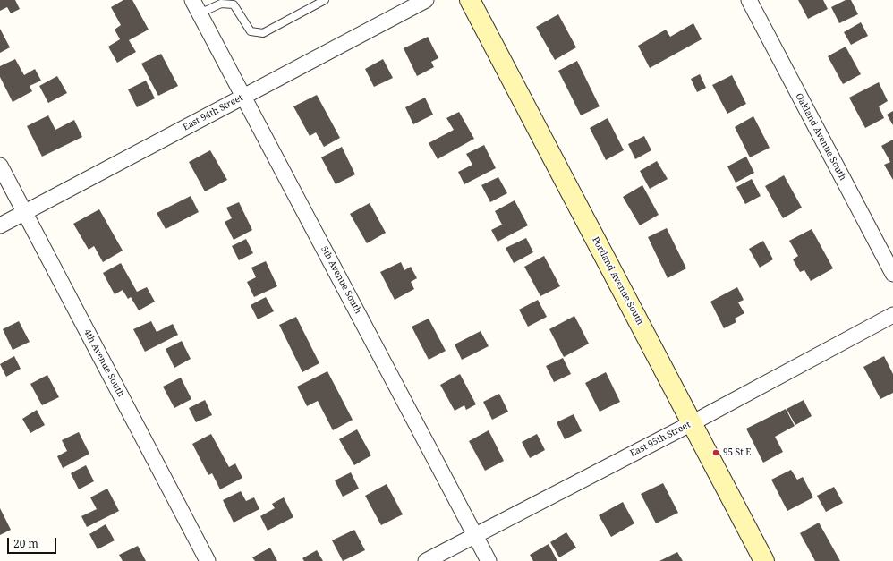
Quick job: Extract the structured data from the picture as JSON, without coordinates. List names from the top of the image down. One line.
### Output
{"streets":{"main road":["Portland Avenue South"],"street":["East 94th Street","Oakland Avenue South","5th Avenue South","4th Avenue South","East 95th Street"]},"crossings":[["East 94th Street","5th Avenue South"],["East 94th Street","4th Avenue South"],["5th Avenue South","East 95th Street"],["Portland Avenue South","East 95th Street"]],"places":["95 St E"],"scale_bar":"20 m"}
